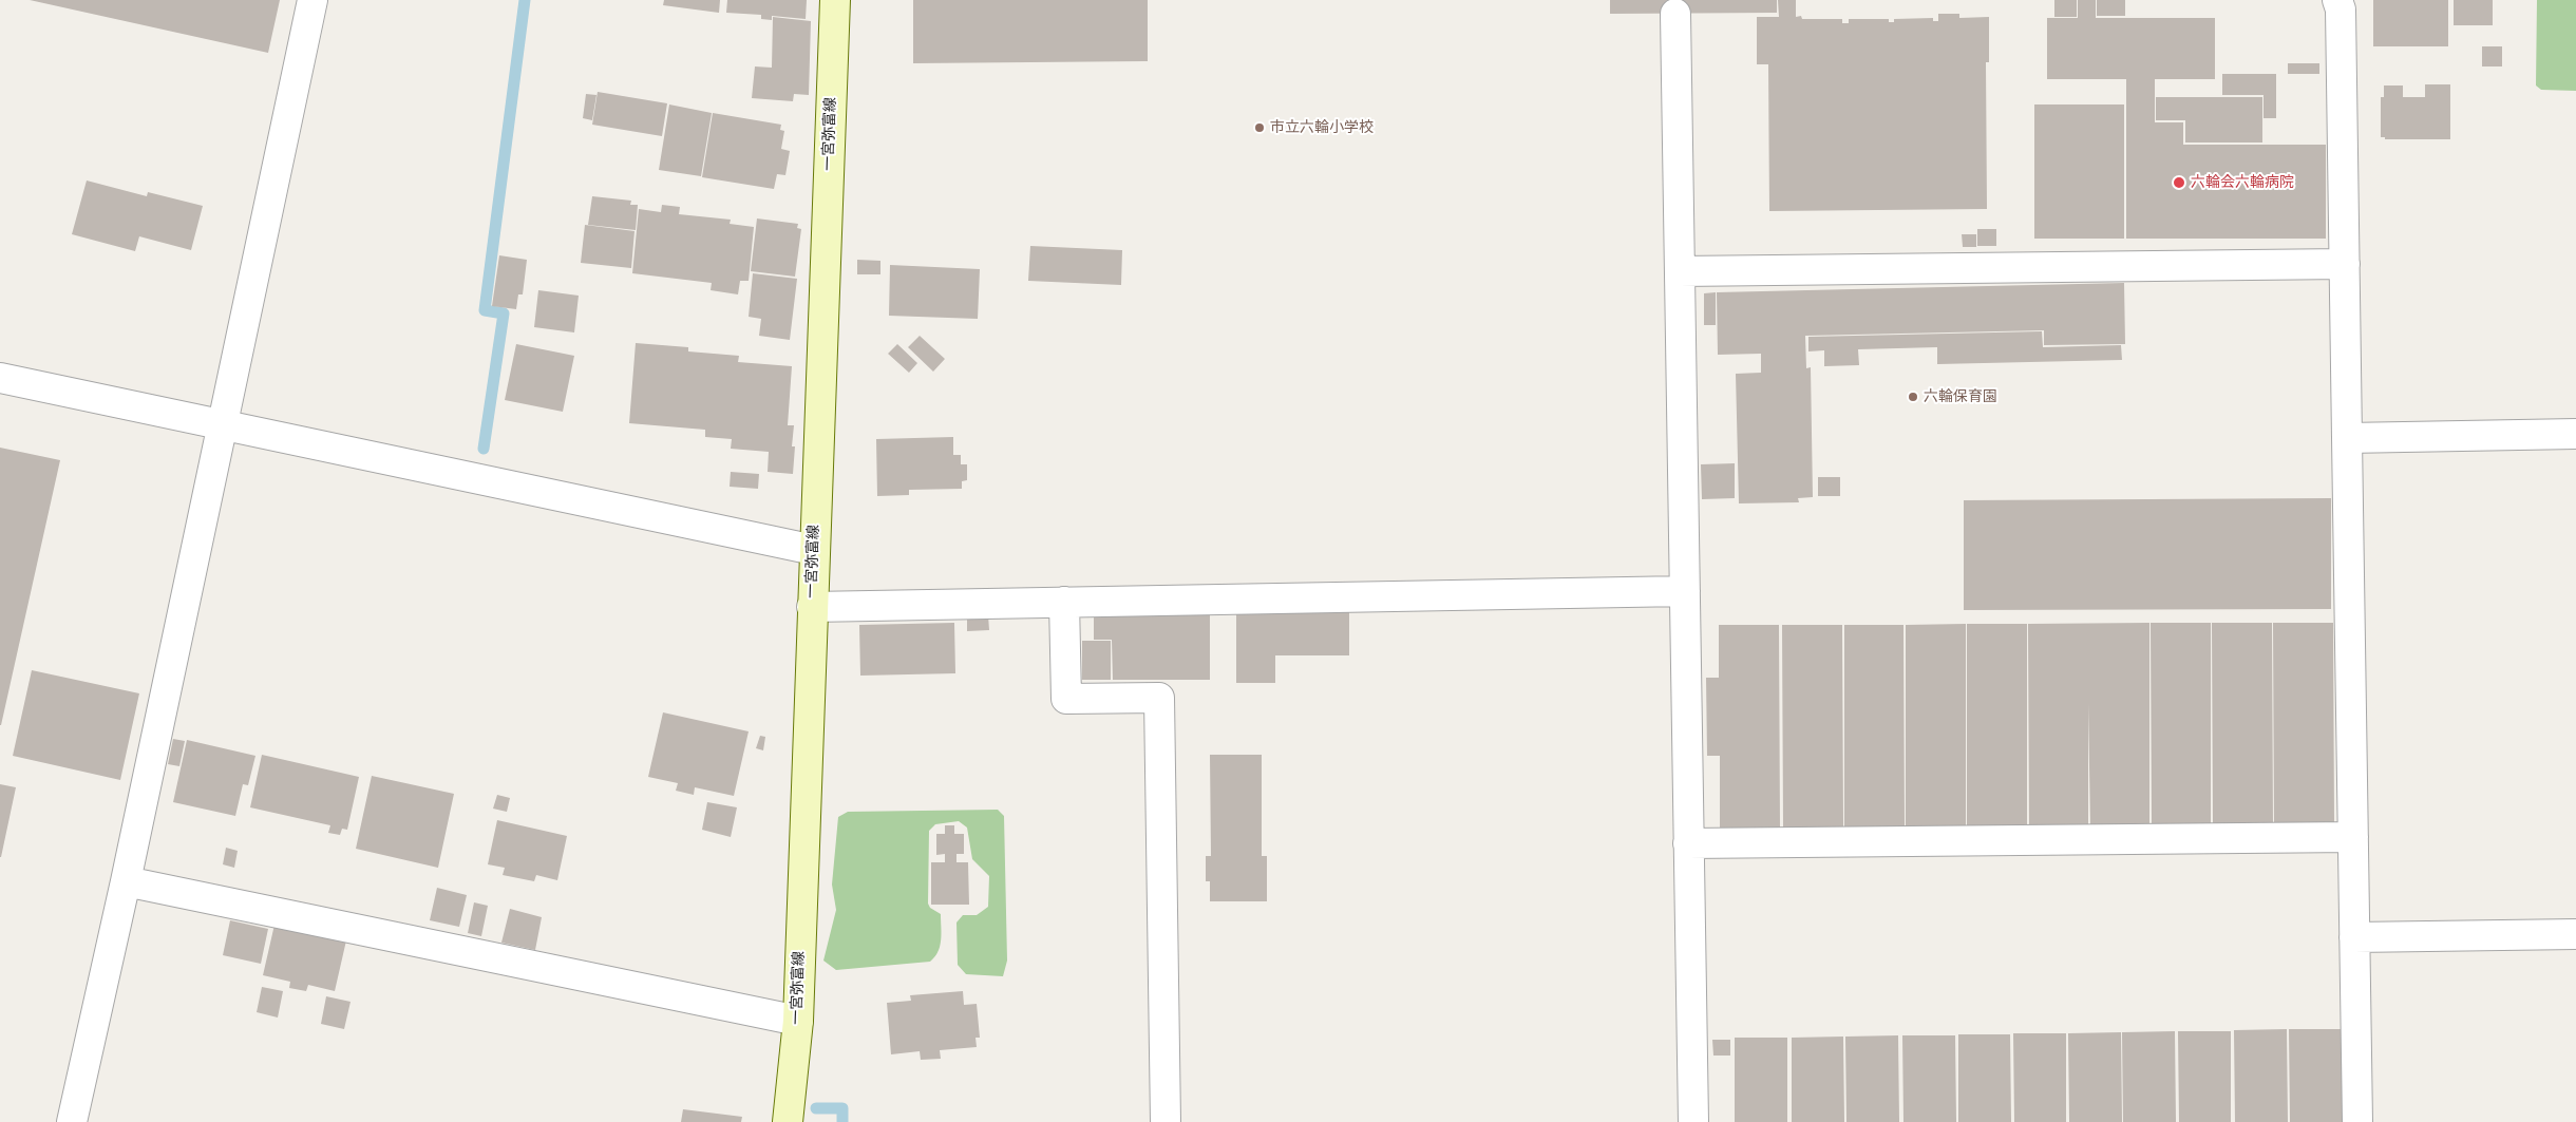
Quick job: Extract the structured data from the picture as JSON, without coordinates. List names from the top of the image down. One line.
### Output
{"streets":{"main road":["一宮弥富線"]},"places":["市立六輪小学校","六輪会六輪病院","六輪保育園"]}
